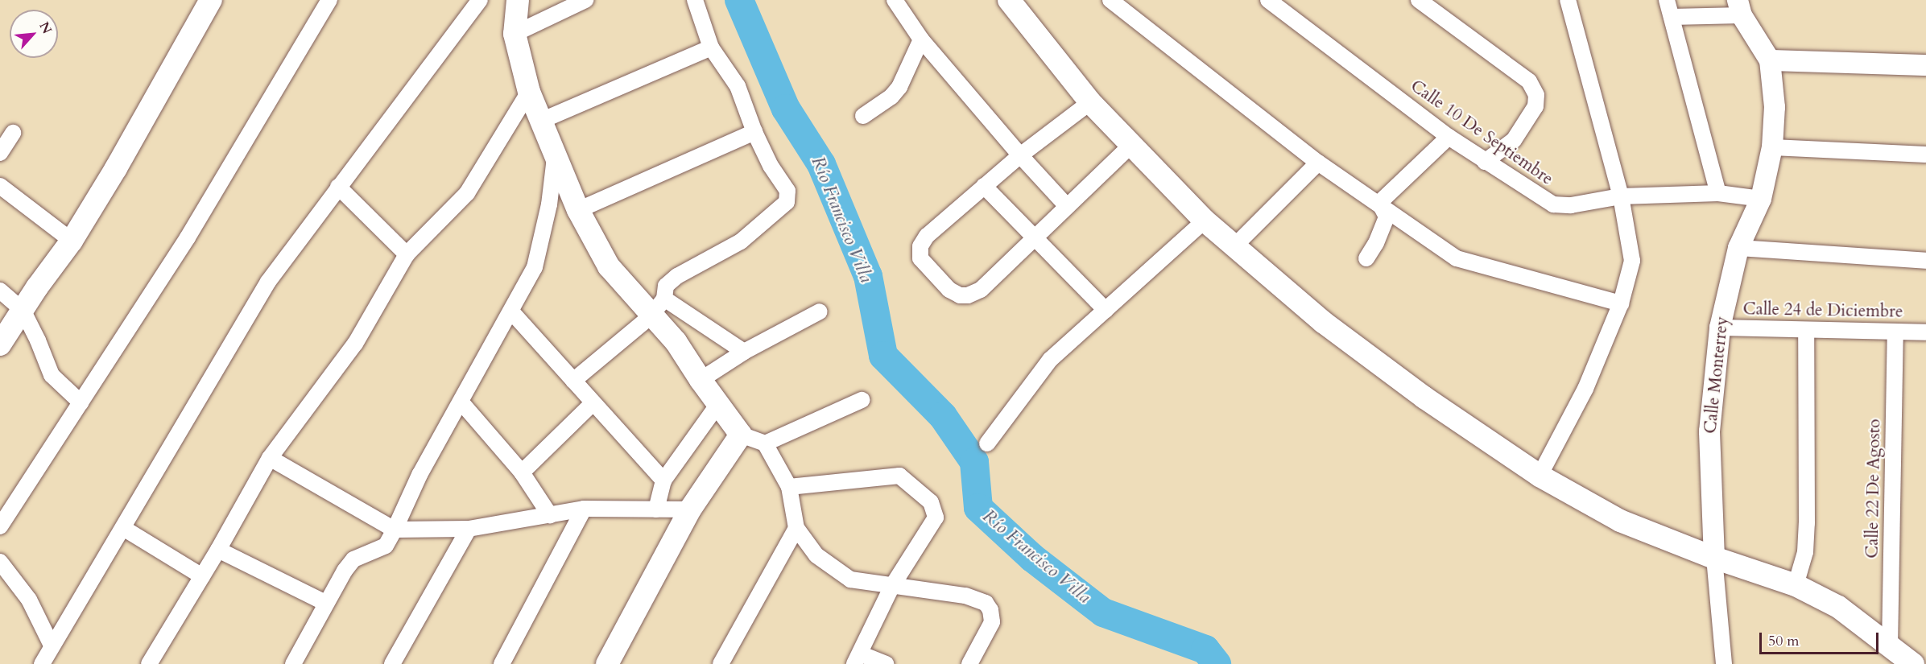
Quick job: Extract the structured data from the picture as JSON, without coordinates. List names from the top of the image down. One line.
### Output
{"streets":{"street":["Calle 10 De Septiembre","Calle 24 de Diciembre","Calle Monterrey","Calle 22 De Agosto"]},"crossings":[["Calle 10 De Septiembre","Calle Monterrey"],["Calle 24 de Diciembre","Calle Monterrey"],["Calle 24 de Diciembre","Calle 22 De Agosto"]],"water":["Río Francisco Villa"],"scale_bar":"50 m","north":"top right"}
